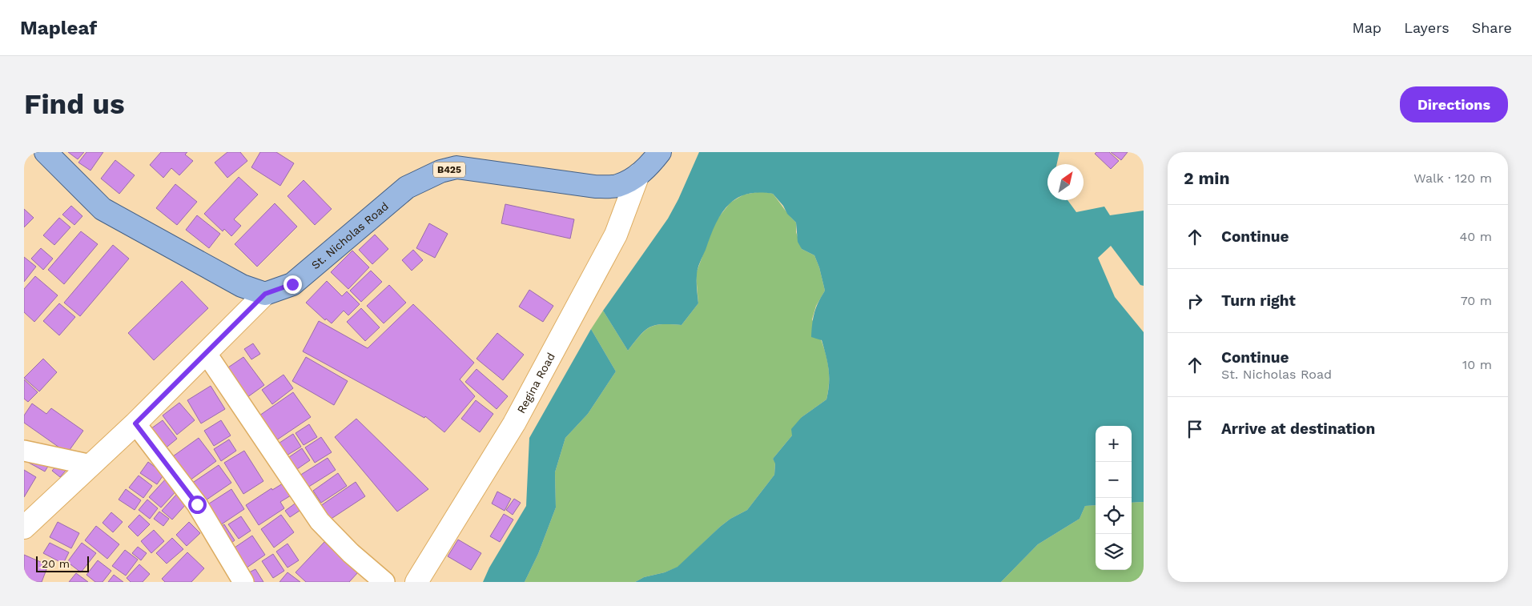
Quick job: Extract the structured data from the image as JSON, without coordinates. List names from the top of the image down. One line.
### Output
{"streets":{"main road":["B425","St. Nicholas Road"],"street":["Regina Road"]},"crossings":[["St. Nicholas Road","Regina Road"]],"scale_bar":"20 m","north":"top right","page":{"header":"Mapleaf","nav":["Map","Layers","Share"],"buttons":"Directions","title":"Find us","heading":["2 min","Walk · 120 m"],"list":[["Continue","40 m"],["Turn right","70 m"],["Continue","St. Nicholas Road","10 m"],"Arrive at destination"],"map_buttons":["+","−"],"scale":"20 m"}}
